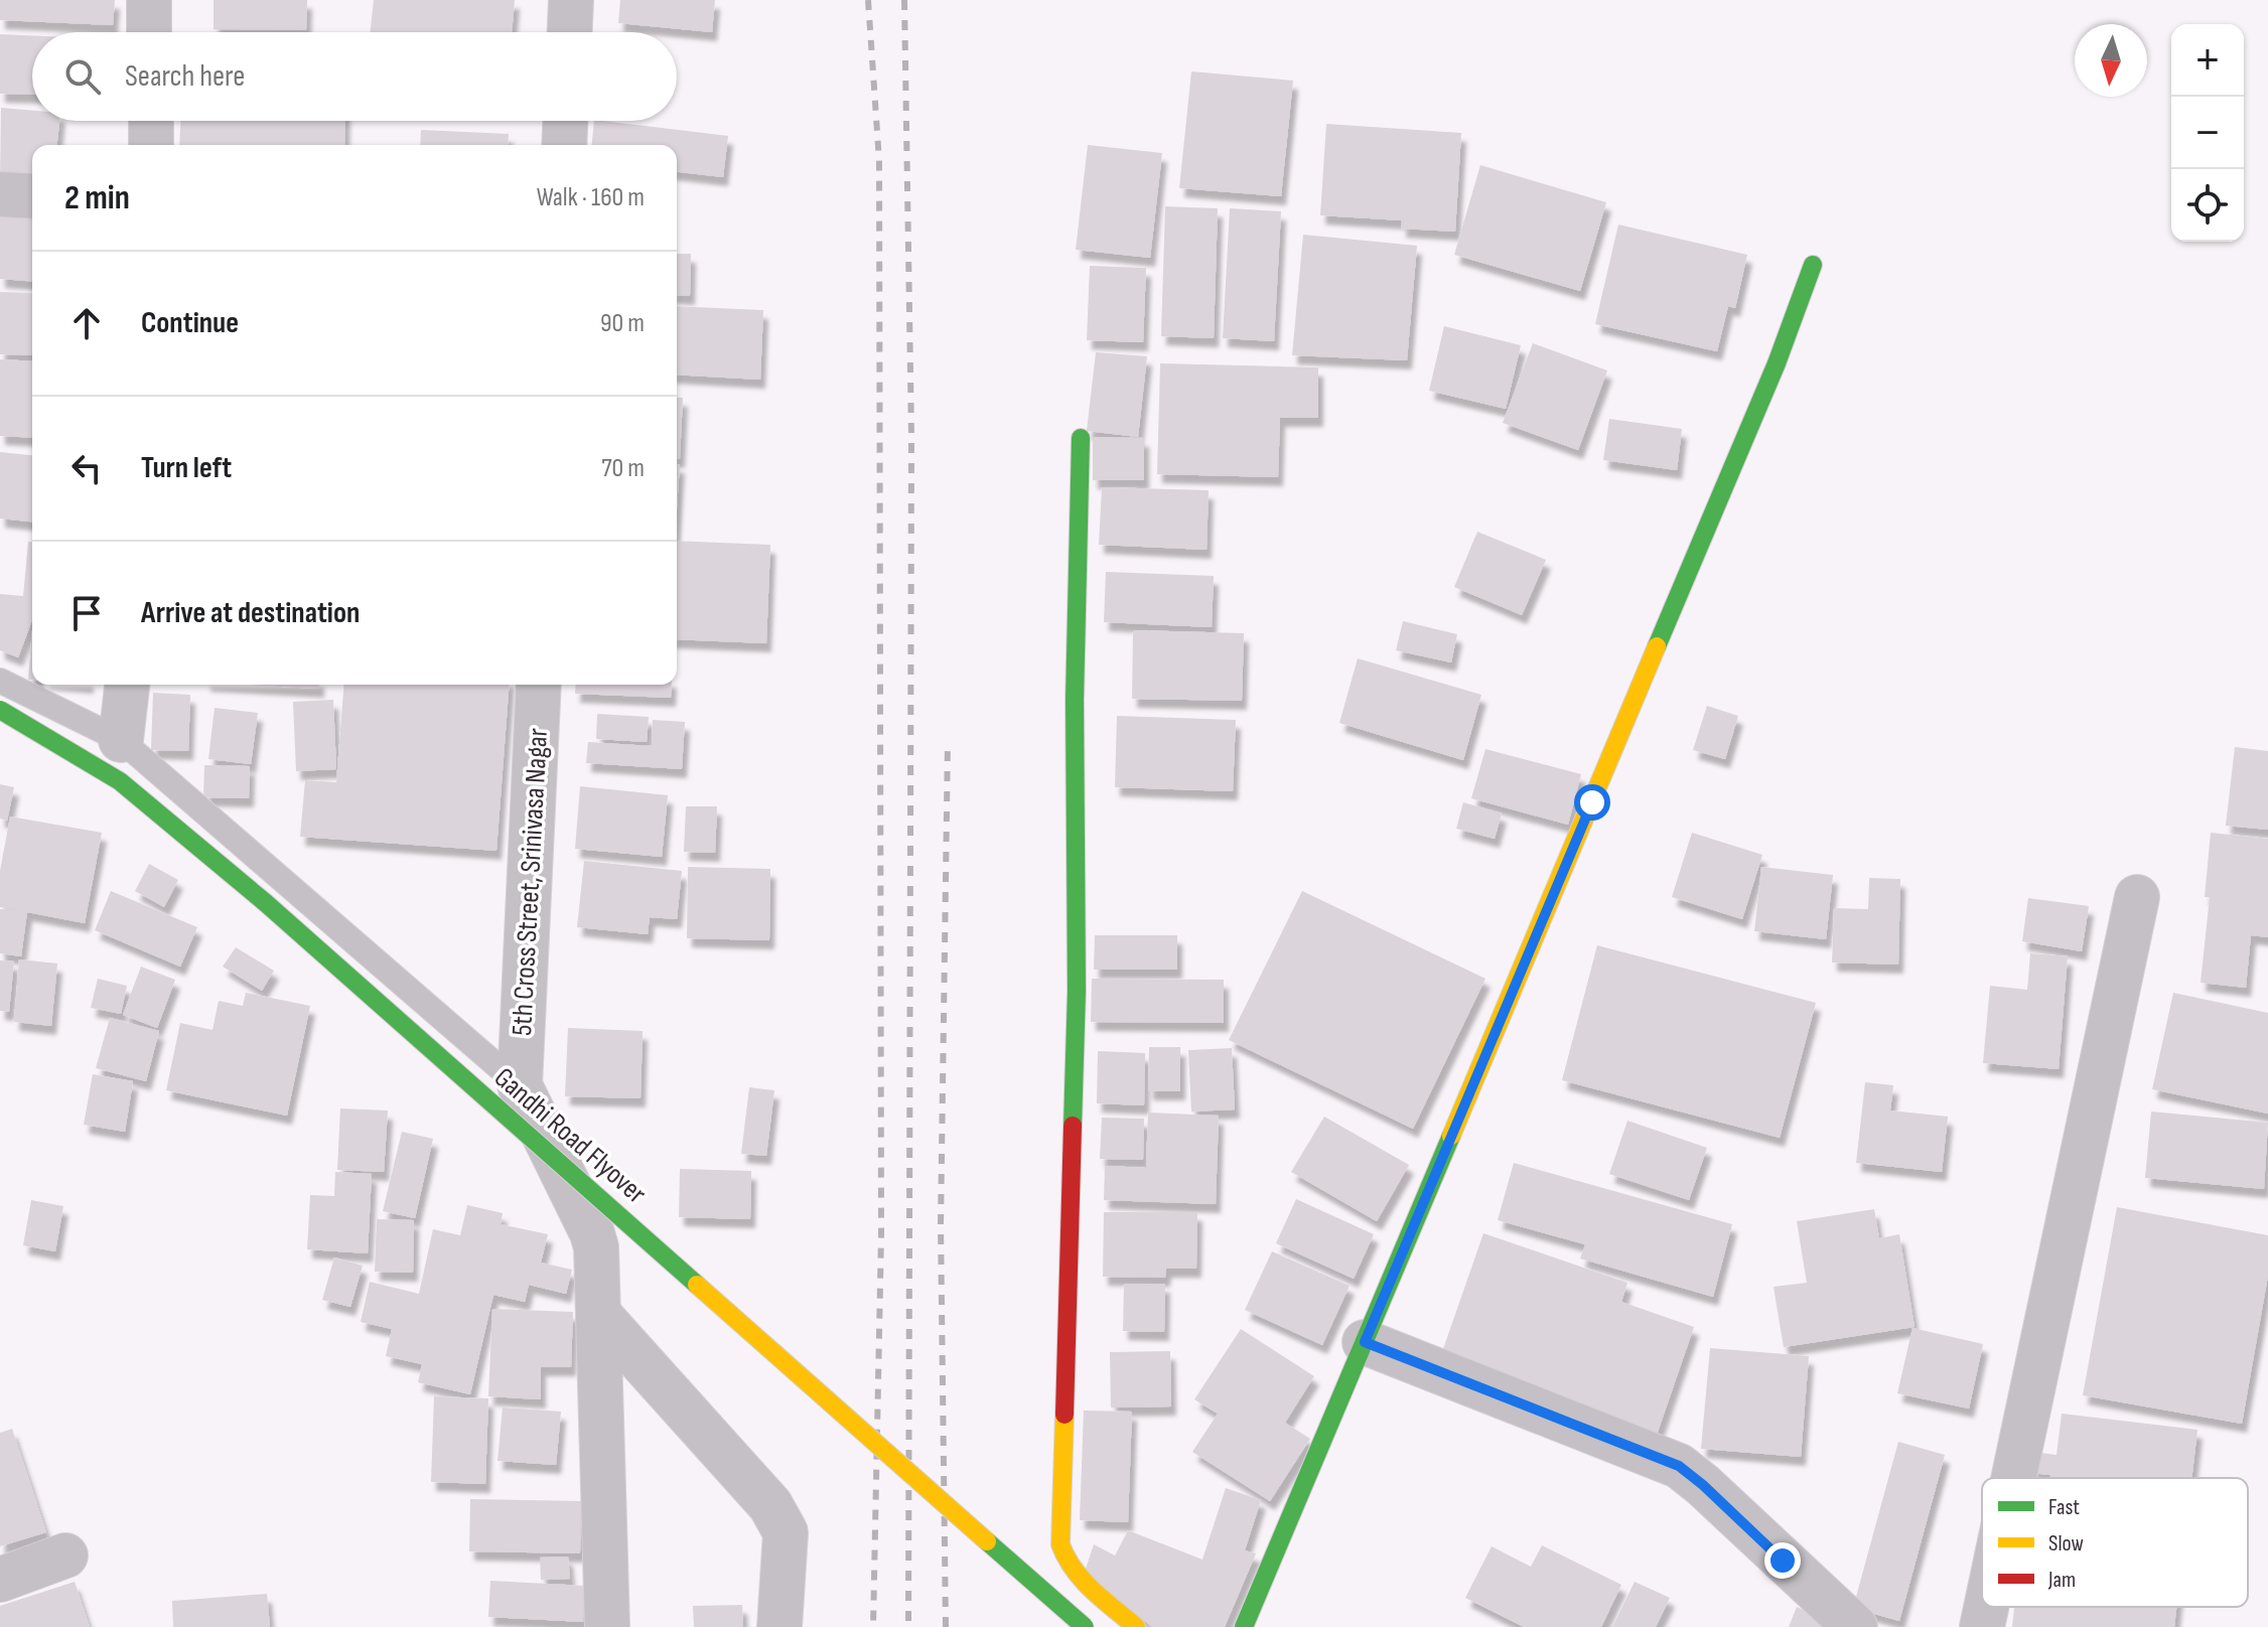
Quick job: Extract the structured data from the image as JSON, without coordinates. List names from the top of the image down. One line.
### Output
{"streets":{"street":["5th Cross Street, Srinivasa Nagar","Gandhi Road Flyover"]},"legend":["Fast","Slow","Jam"],"north":"bottom","page":{"map_buttons":["+","−"],"search":"Search here","heading":["2 min","Walk · 160 m"],"list":[["Continue","90 m"],["Turn left","70 m"],"Arrive at destination"]}}
